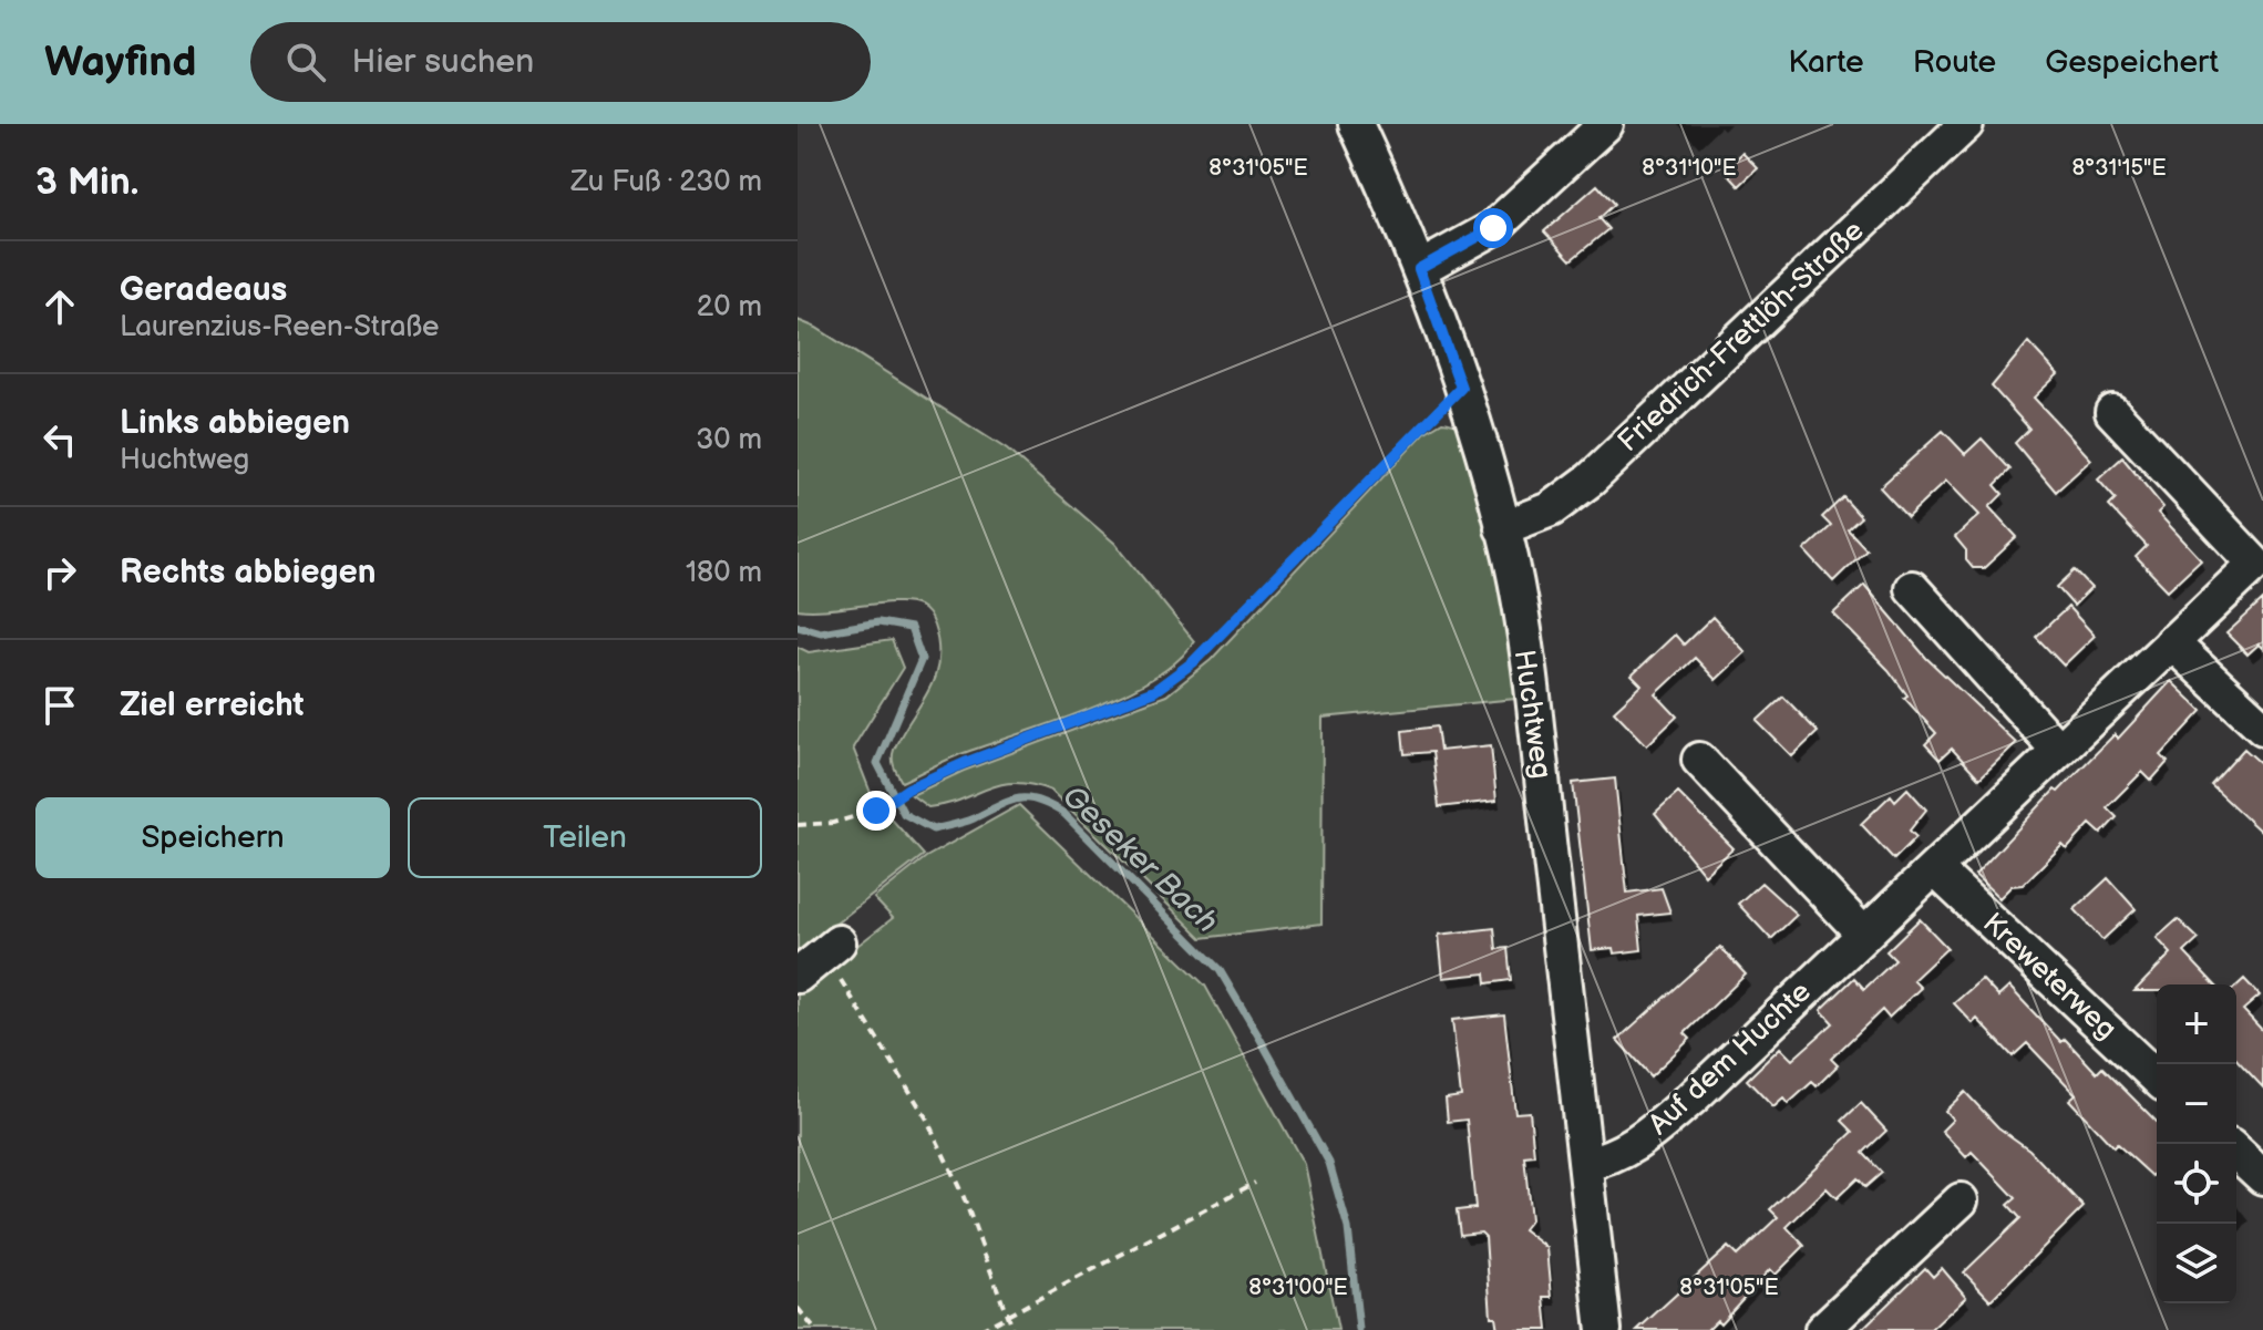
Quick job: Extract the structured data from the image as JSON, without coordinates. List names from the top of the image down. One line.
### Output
{"streets":{"street":["Friedrich-Frettlöh-Straße","Huchtweg","Kreweterweg","Auf dem Huchte"]},"crossings":[["Friedrich-Frettlöh-Straße","Huchtweg"],["Huchtweg","Auf dem Huchte"],["Kreweterweg","Auf dem Huchte"]],"water":["Geseker Bach"],"page":{"header":"Wayfind","search":"Hier suchen","nav":["Karte","Route","Gespeichert"],"heading":["3 Min.","Zu Fuß · 230 m"],"list":[["Geradeaus","Laurenzius-Reen-Straße","20 m"],["Links abbiegen","Huchtweg","30 m"],["Rechts abbiegen","180 m"],"Ziel erreicht"],"buttons":["Speichern","Teilen"],"map_buttons":["+","−"]},"coordinates":["8°31'05\"E","8°31'10\"E","8°31'15\"E","8°31'00\"E"]}
